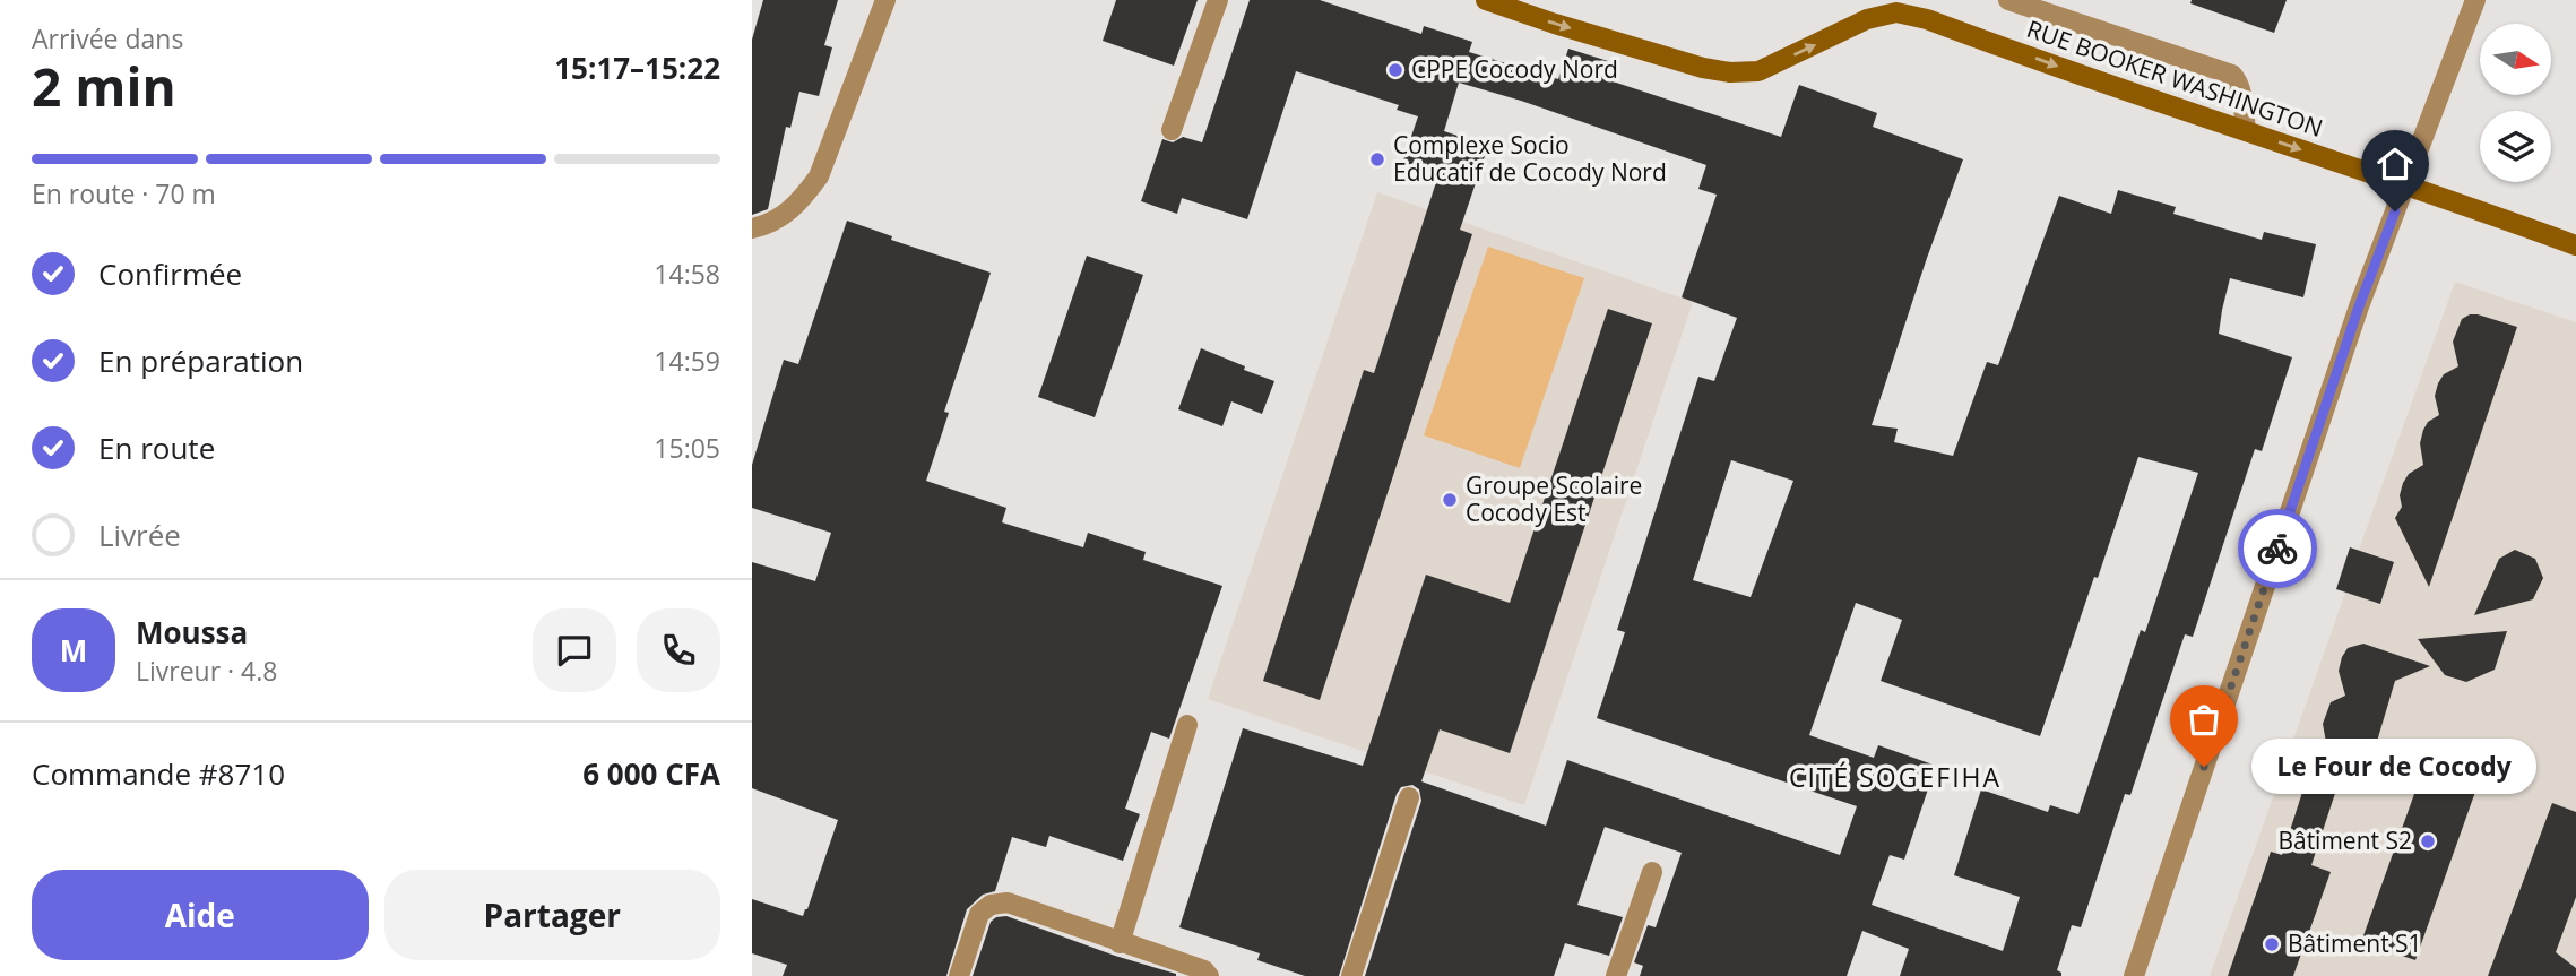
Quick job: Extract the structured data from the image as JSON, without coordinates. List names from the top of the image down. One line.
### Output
{"streets":{"street":["RUE BOOKER WASHINGTON"]},"one_way":["RUE BOOKER WASHINGTON"],"districts":["CITÉ SOGEFIHA"],"places":["CPPE Cocody Nord","Complexe Socio Educatif de Cocody Nord","Groupe Scolaire Cocody Est","Le Four de Cocody","Bâtiment S2","Bâtiment S1"],"north":"right","page":{"heading":["2 min","Arrivée dans","15:17–15:22"],"panel":["Moussa","Livreur · 4.8","Commande #8710","6 000 CFA"],"bar":"En route · 70 m","list":[["Confirmée","14:58"],["En préparation","14:59"],["En route","15:05"],"Livrée"],"round":"M","bubble":"Le Four de Cocody","buttons":["Aide","Partager"]}}
